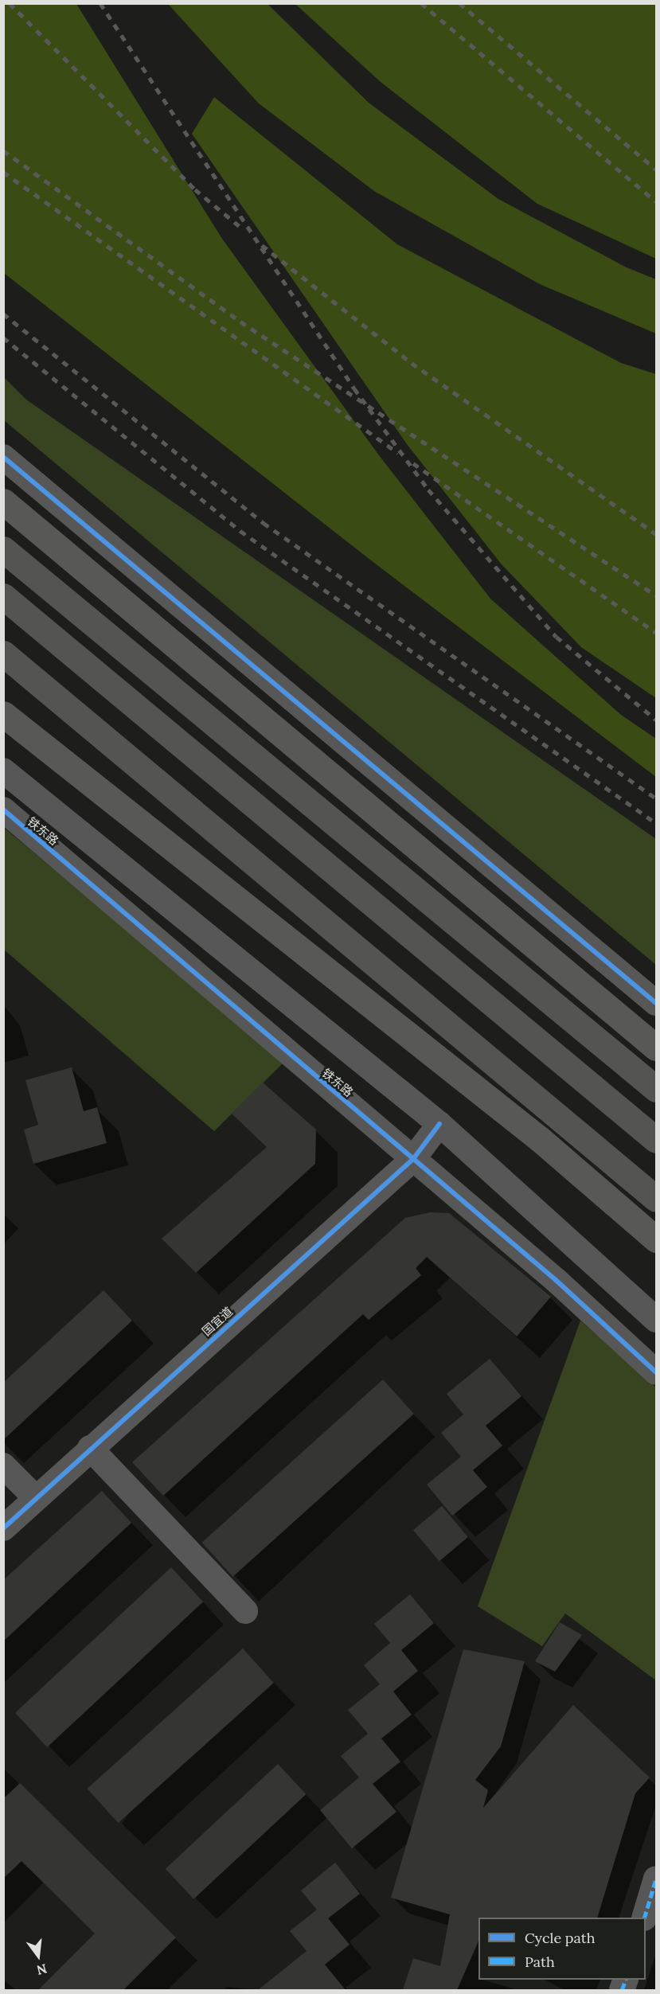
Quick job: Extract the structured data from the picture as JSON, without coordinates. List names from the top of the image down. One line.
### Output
{"streets":{"street":["铁东路","国宜道"]},"crossings":[["铁东路","国宜道"]],"legend":["Cycle path","Path"],"north":"bottom"}
